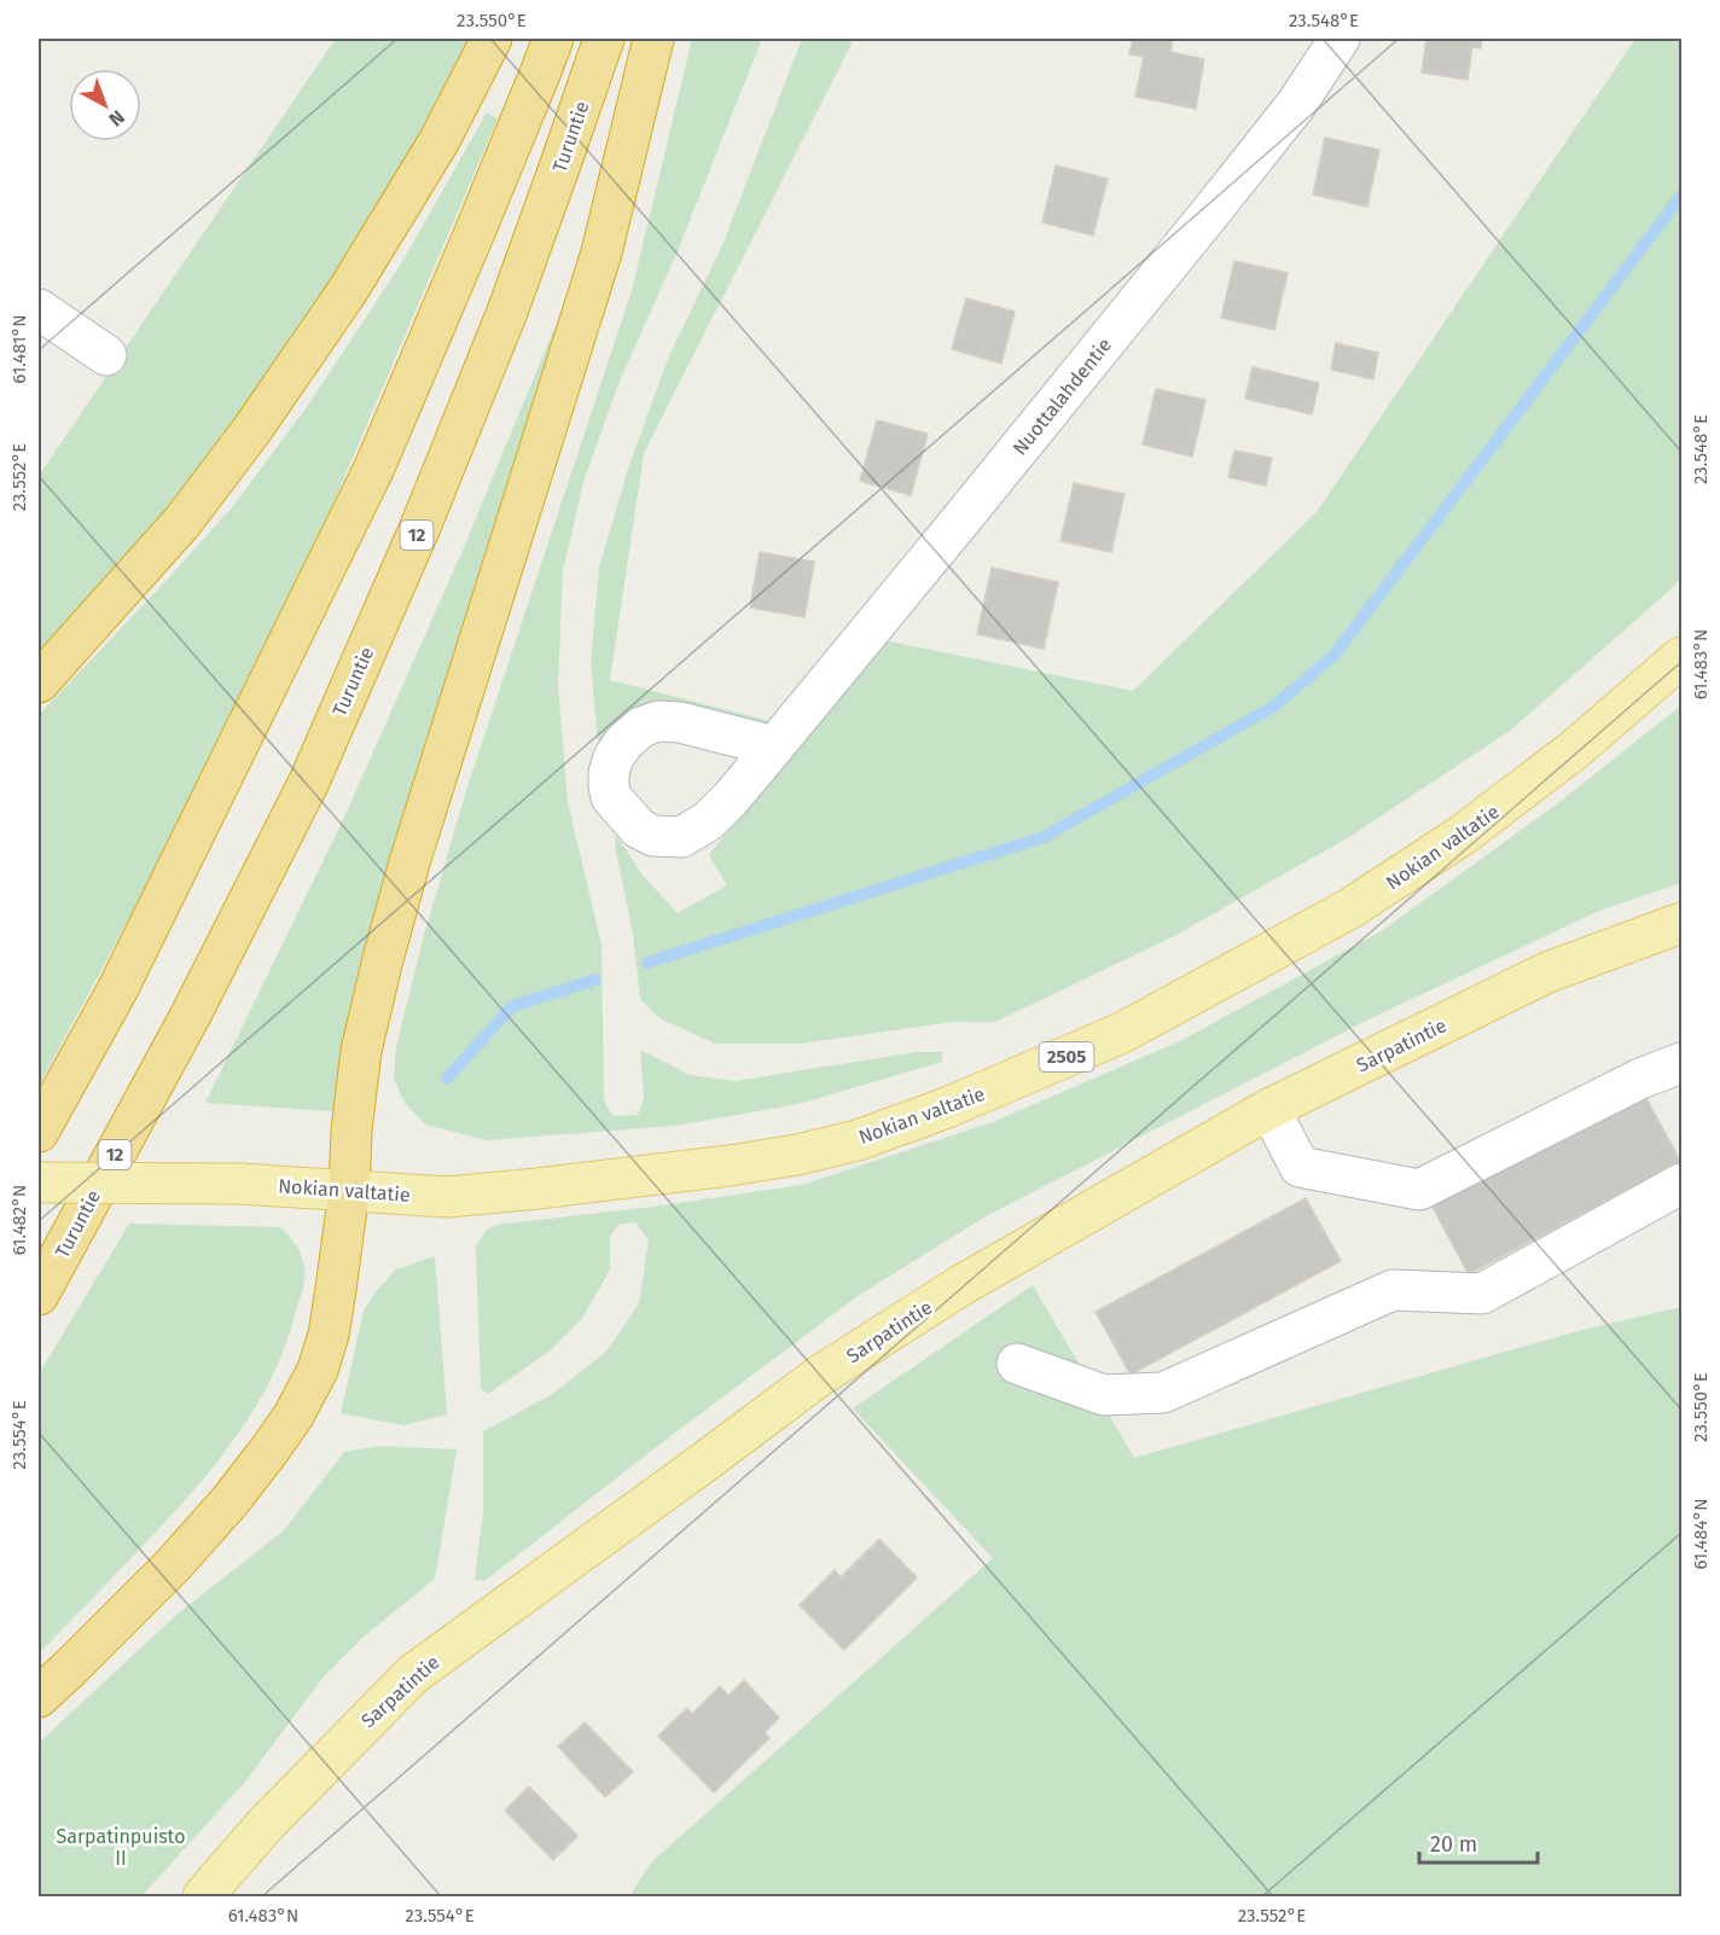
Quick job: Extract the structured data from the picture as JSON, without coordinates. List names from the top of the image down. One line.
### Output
{"streets":{"highway":["Turuntie","12"],"main road":["Nokian valtatie","Sarpatintie","2505"],"street":["Nuottalahdentie"]},"parks":["Sarpatinpuisto II"],"scale_bar":"20 m","north":"bottom right","coordinates":["23.550°E","23.548°E","61.481°N","23.552°E","61.483°N","61.482°N","23.554°E","61.484°N"]}
